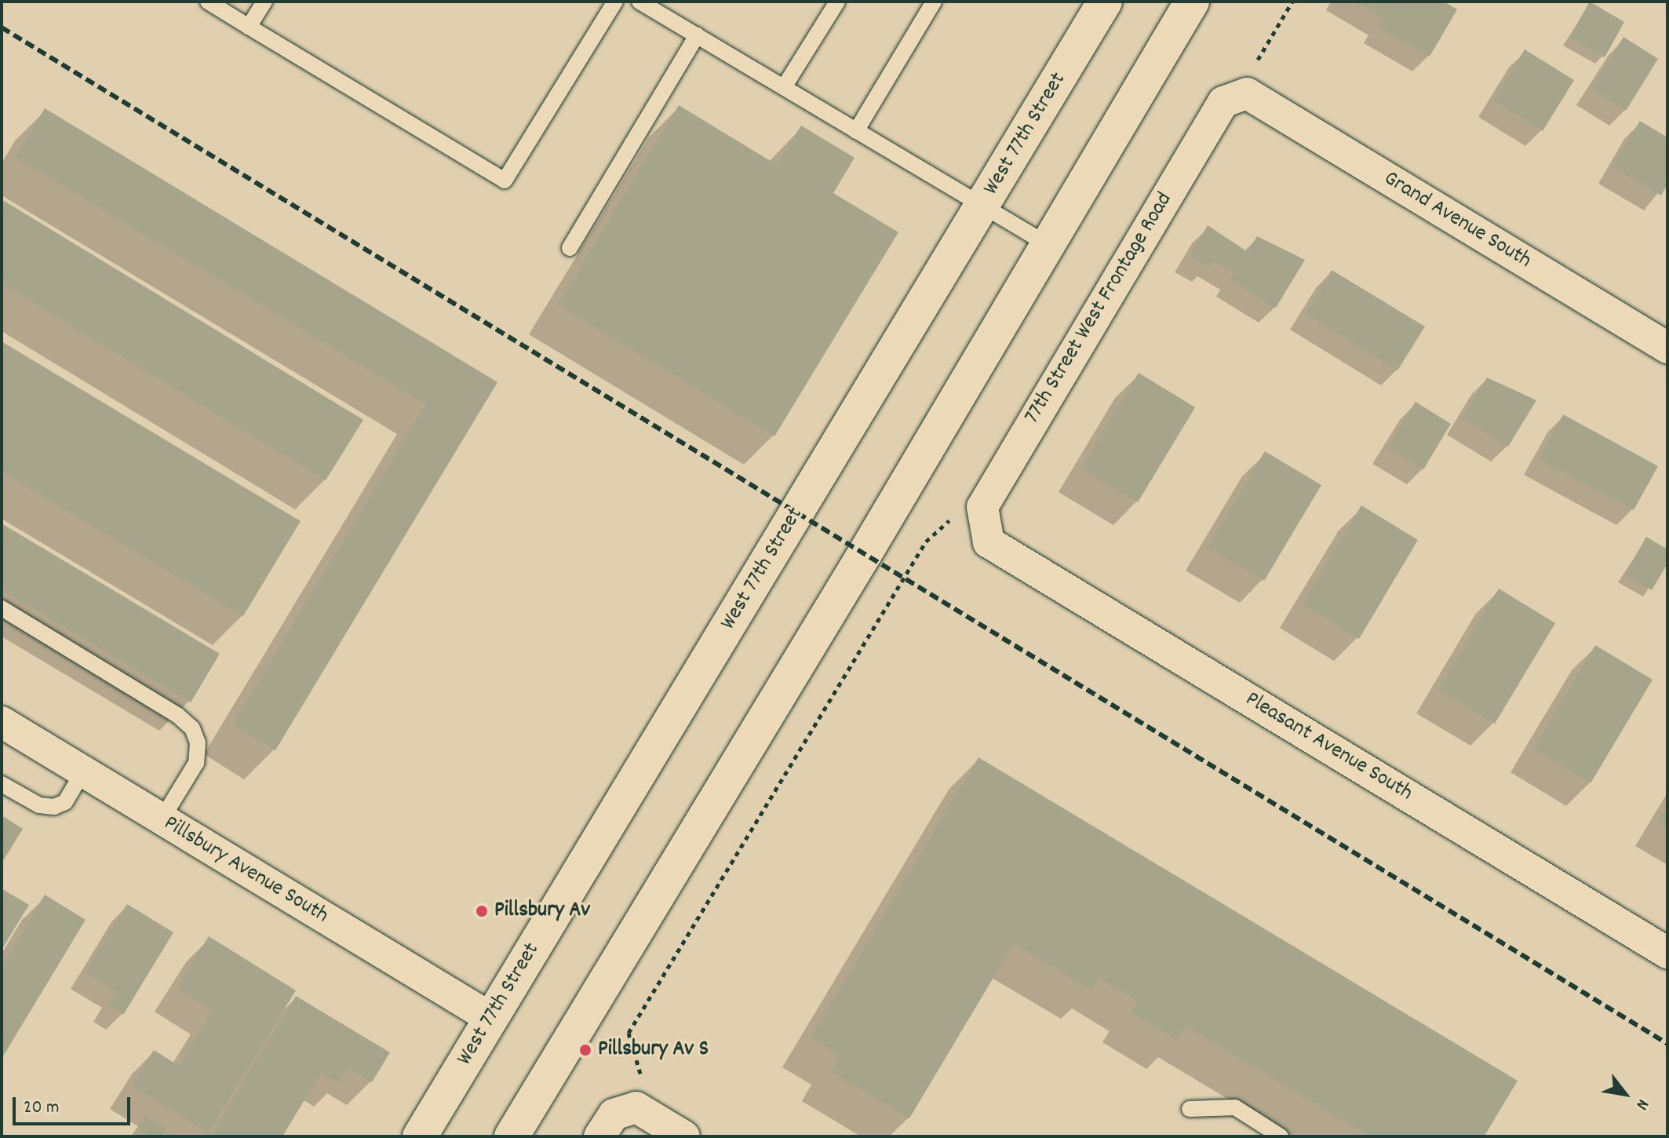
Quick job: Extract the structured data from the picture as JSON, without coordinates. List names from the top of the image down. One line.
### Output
{"streets":{"street":["West 77th Street","Grand Avenue South","77th Street West Frontage Road","Pleasant Avenue South","Pillsbury Avenue South"]},"crossings":[["West 77th Street","Pillsbury Avenue South"],["Grand Avenue South","77th Street West Frontage Road"],["77th Street West Frontage Road","Pleasant Avenue South"]],"places":["Pillsbury Av","Pillsbury Av S"],"scale_bar":"20 m","north":"bottom right"}
